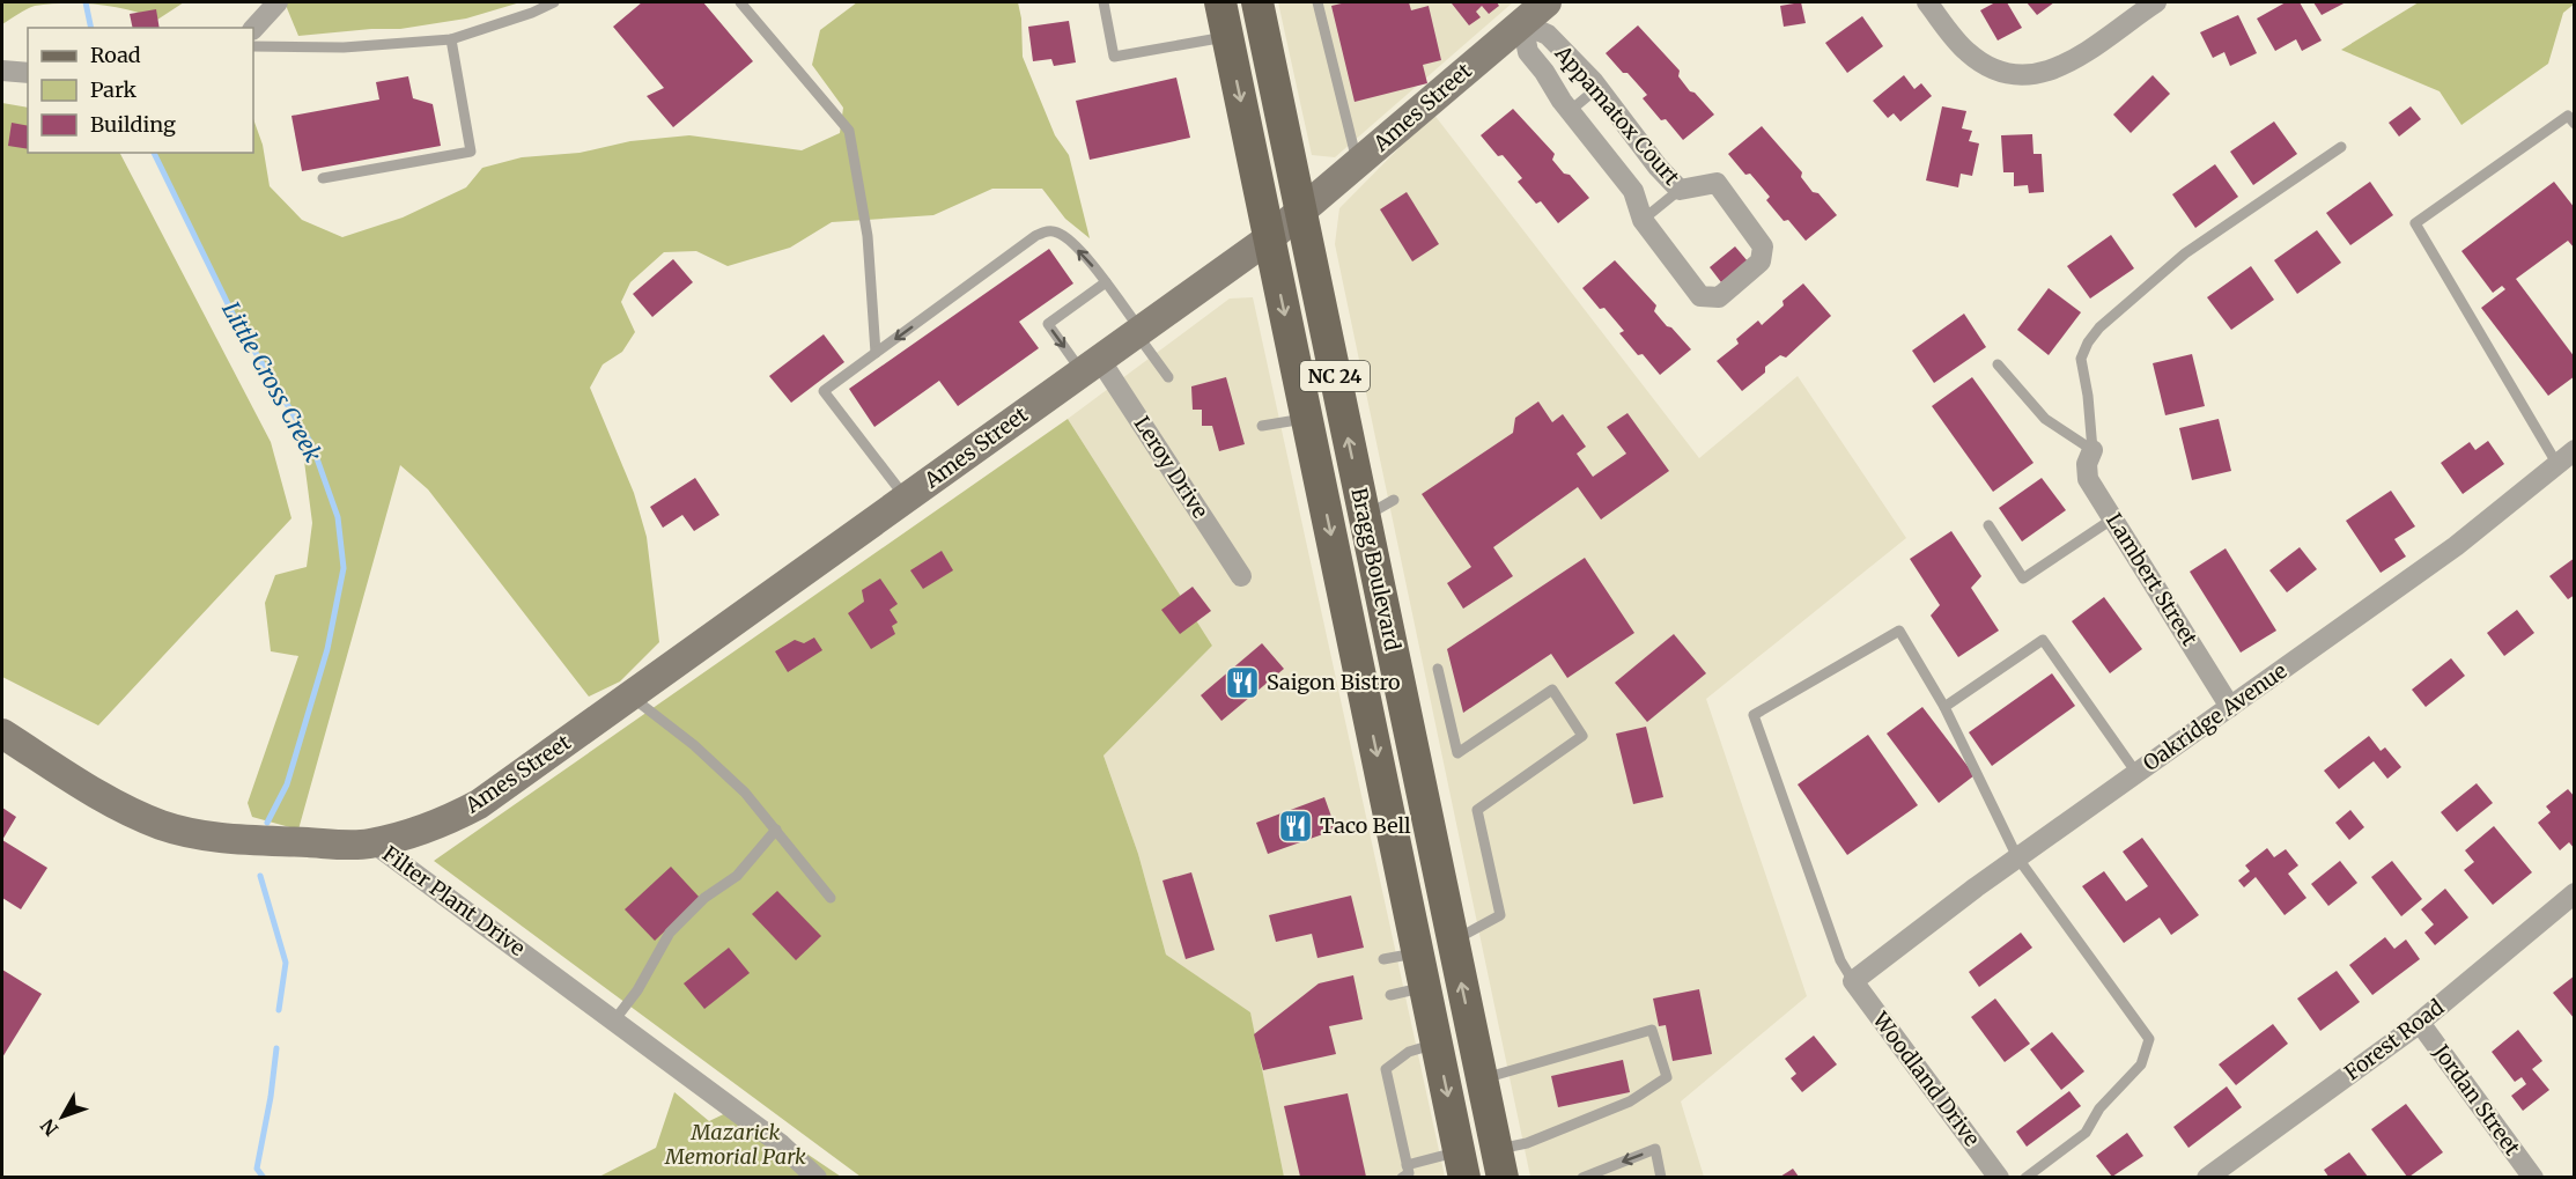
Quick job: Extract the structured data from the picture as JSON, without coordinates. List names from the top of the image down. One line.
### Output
{"streets":{"main road":["NC 24","Bragg Boulevard"],"street":["Ames Street","Appamatox Court","Leroy Drive","Lambert Street","Oakridge Avenue","Filter Plant Drive","Forest Road","Woodland Drive","Jordan Street"]},"crossings":[["Ames Street","Appamatox Court"],["Ames Street","Leroy Drive"],["Ames Street","Bragg Boulevard"],["Ames Street","Filter Plant Drive"],["Lambert Street","Oakridge Avenue"],["Oakridge Avenue","Woodland Drive"],["Forest Road","Jordan Street"]],"water":["Little Cross Creek"],"parks":["Mazarick Memorial Park"],"places":{"restaurant":["Saigon Bistro","Taco Bell"]},"legend":["Road","Park","Building"],"north":"bottom left"}
